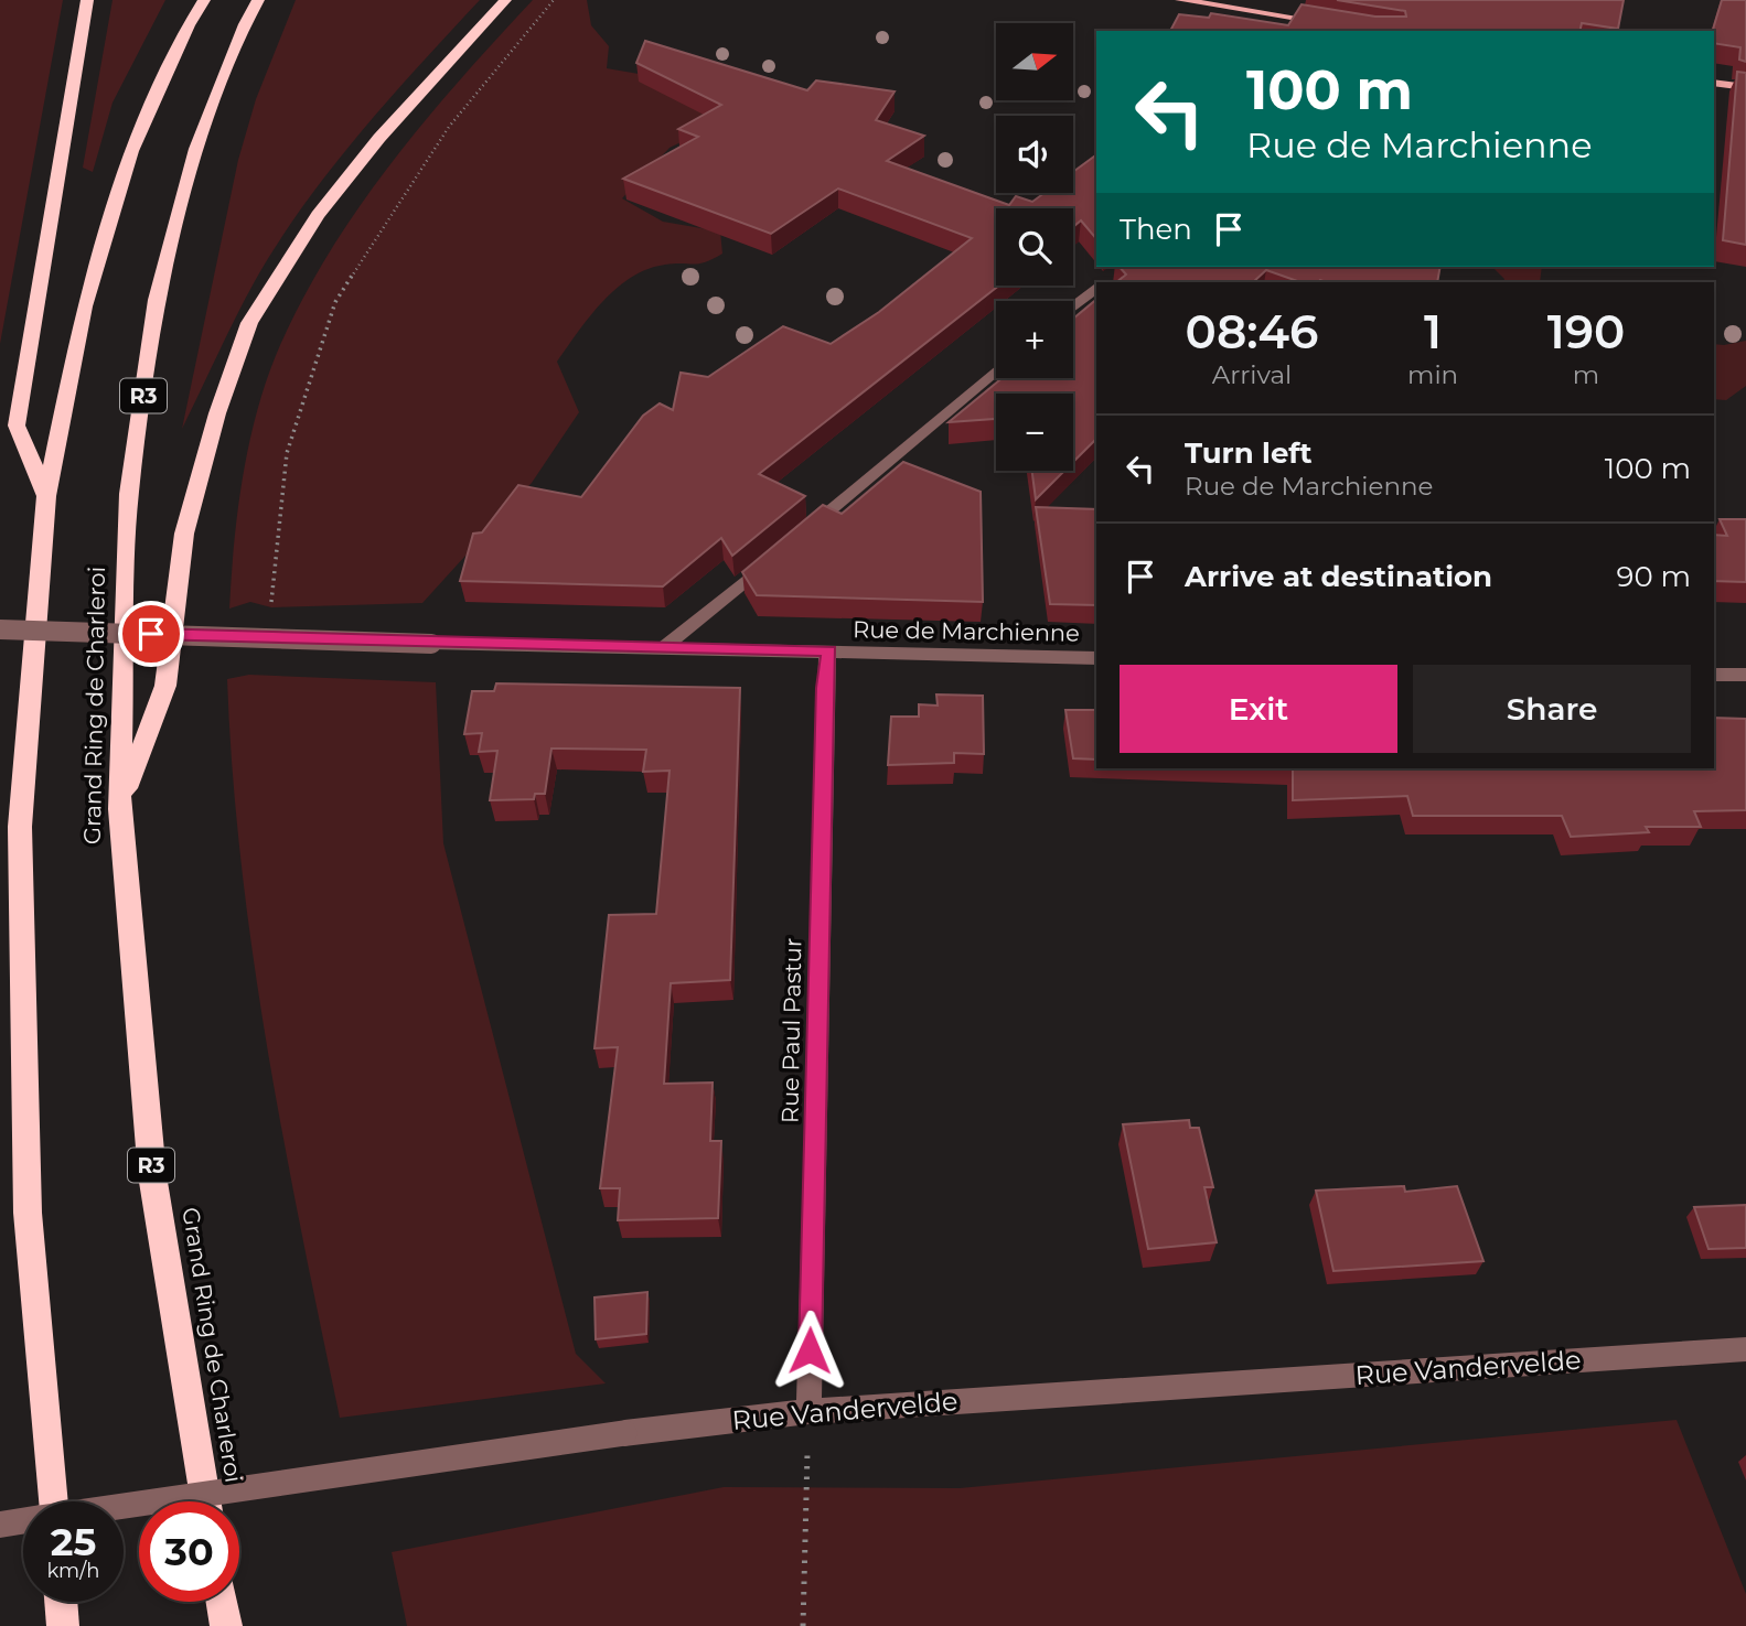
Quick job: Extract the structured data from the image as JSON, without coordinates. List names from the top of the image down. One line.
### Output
{"streets":{"highway":["R3","Grand Ring de Charleroi"],"street":["Rue de Marchienne","Rue Paul Pastur","Rue Vandervelde"]},"crossings":[["Rue de Marchienne","Rue Paul Pastur"],["Rue Paul Pastur","Rue Vandervelde"]],"north":"right","page":{"map_buttons":["+","−"],"turn":["100 m","Rue de Marchienne"],"then":"Then","eta":["08:46","Arrival","1","min","190","m"],"list":[{"name":"Turn left","note":"Rue de Marchienne","value":"100 m"},{"name":"Arrive at destination","value":"90 m"}],"buttons":["Exit","Share"],"speed":"25 km/h","limit":"30"}}
